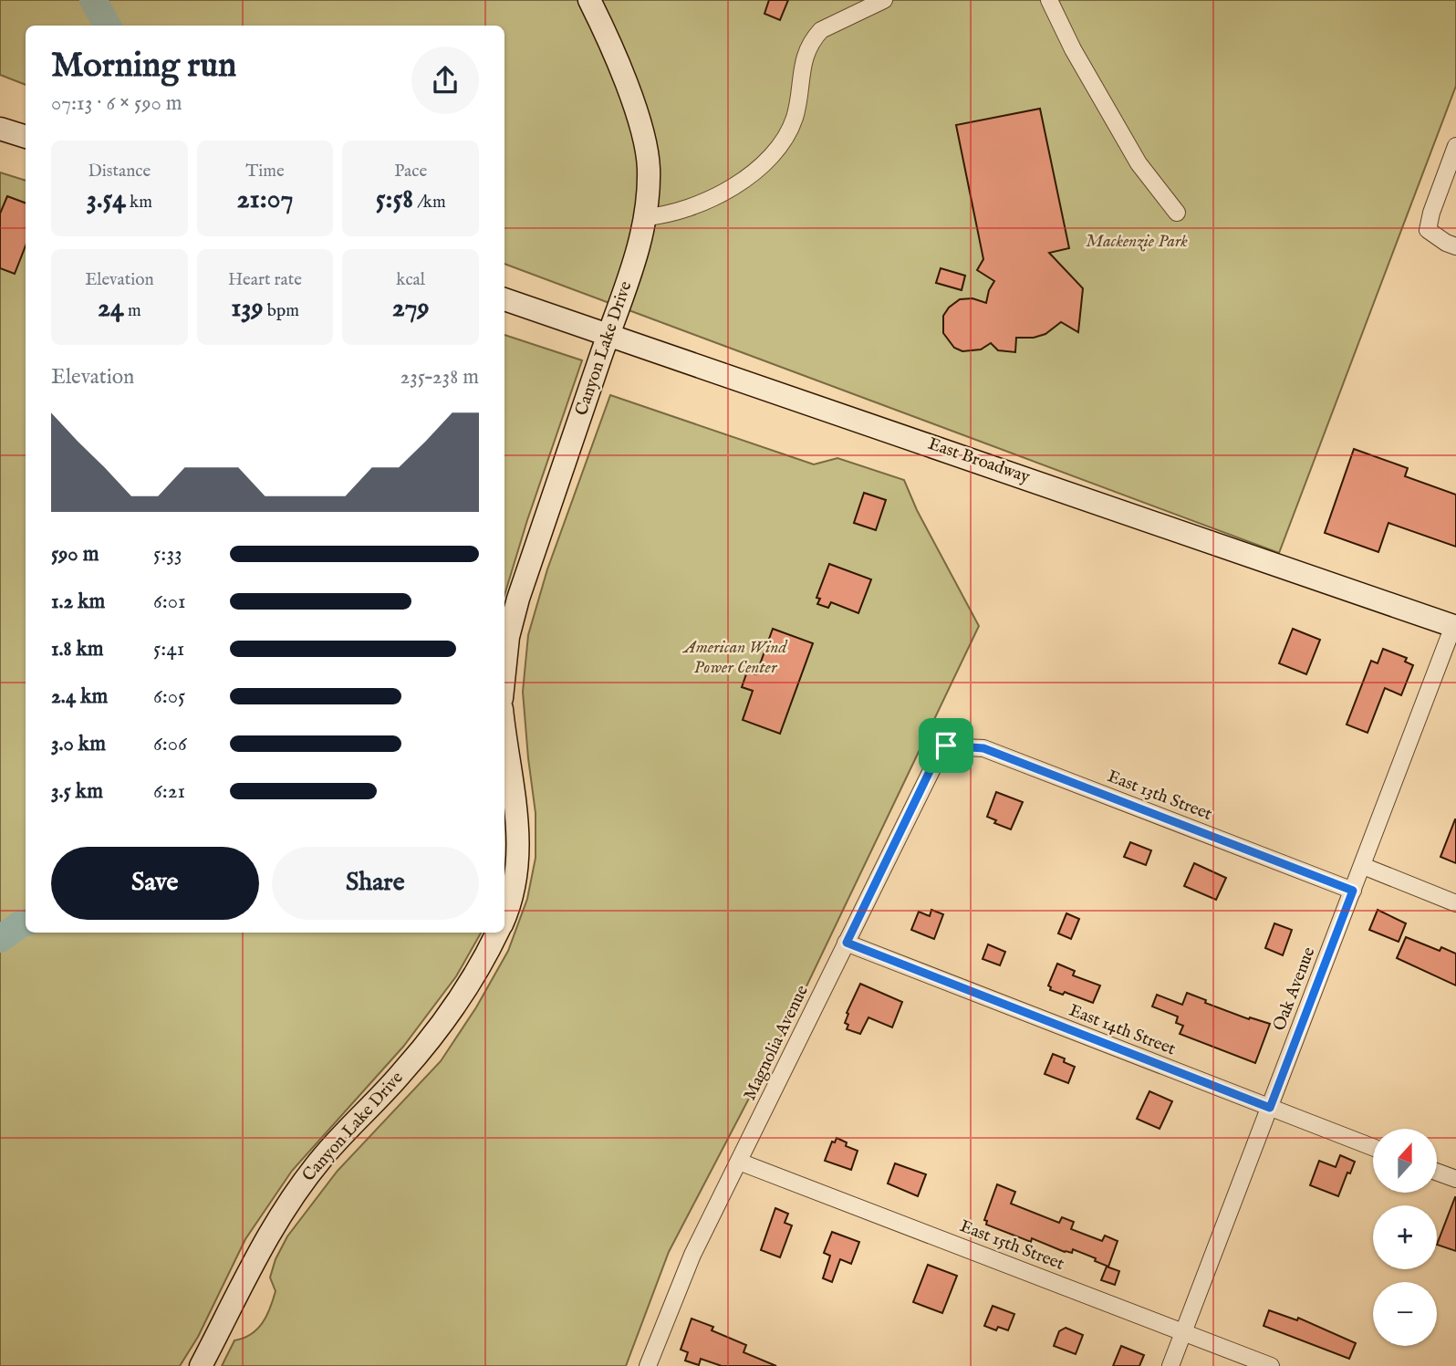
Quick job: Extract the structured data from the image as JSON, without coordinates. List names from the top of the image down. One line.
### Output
{"streets":{"street":["Canyon Lake Drive","East Broadway","East 13th Street","Oak Avenue","East 14th Street","Magnolia Avenue","East 15th Street"]},"crossings":[["Canyon Lake Drive","East Broadway"],["East Broadway","Oak Avenue"],["East 13th Street","Oak Avenue"],["East 13th Street","Magnolia Avenue"],["Oak Avenue","East 14th Street"],["Oak Avenue","East 15th Street"],["East 14th Street","Magnolia Avenue"],["Magnolia Avenue","East 15th Street"]],"parks":["Mackenzie Park","American Wind Power Center"],"north":"top","page":{"heading":["Morning run","07:13 · 6 × 590 m"],"stats":[["Distance","3.54 km"],["Time","21:07"],["Pace","5:58 /km"],["Elevation","24 m"],["Heart rate","139 bpm"],["kcal","279"]],"chart":["Elevation","235–238 m"],"list":[{"name":"590 m","note":"5:33"},{"name":"1.2 km","note":"6:01"},{"name":"1.8 km","note":"5:41"},{"name":"2.4 km","note":"6:05"},{"name":"3.0 km","note":"6:06"},{"name":"3.5 km","note":"6:21"}],"buttons":["Save","Share"],"map_buttons":["+","−"]}}
